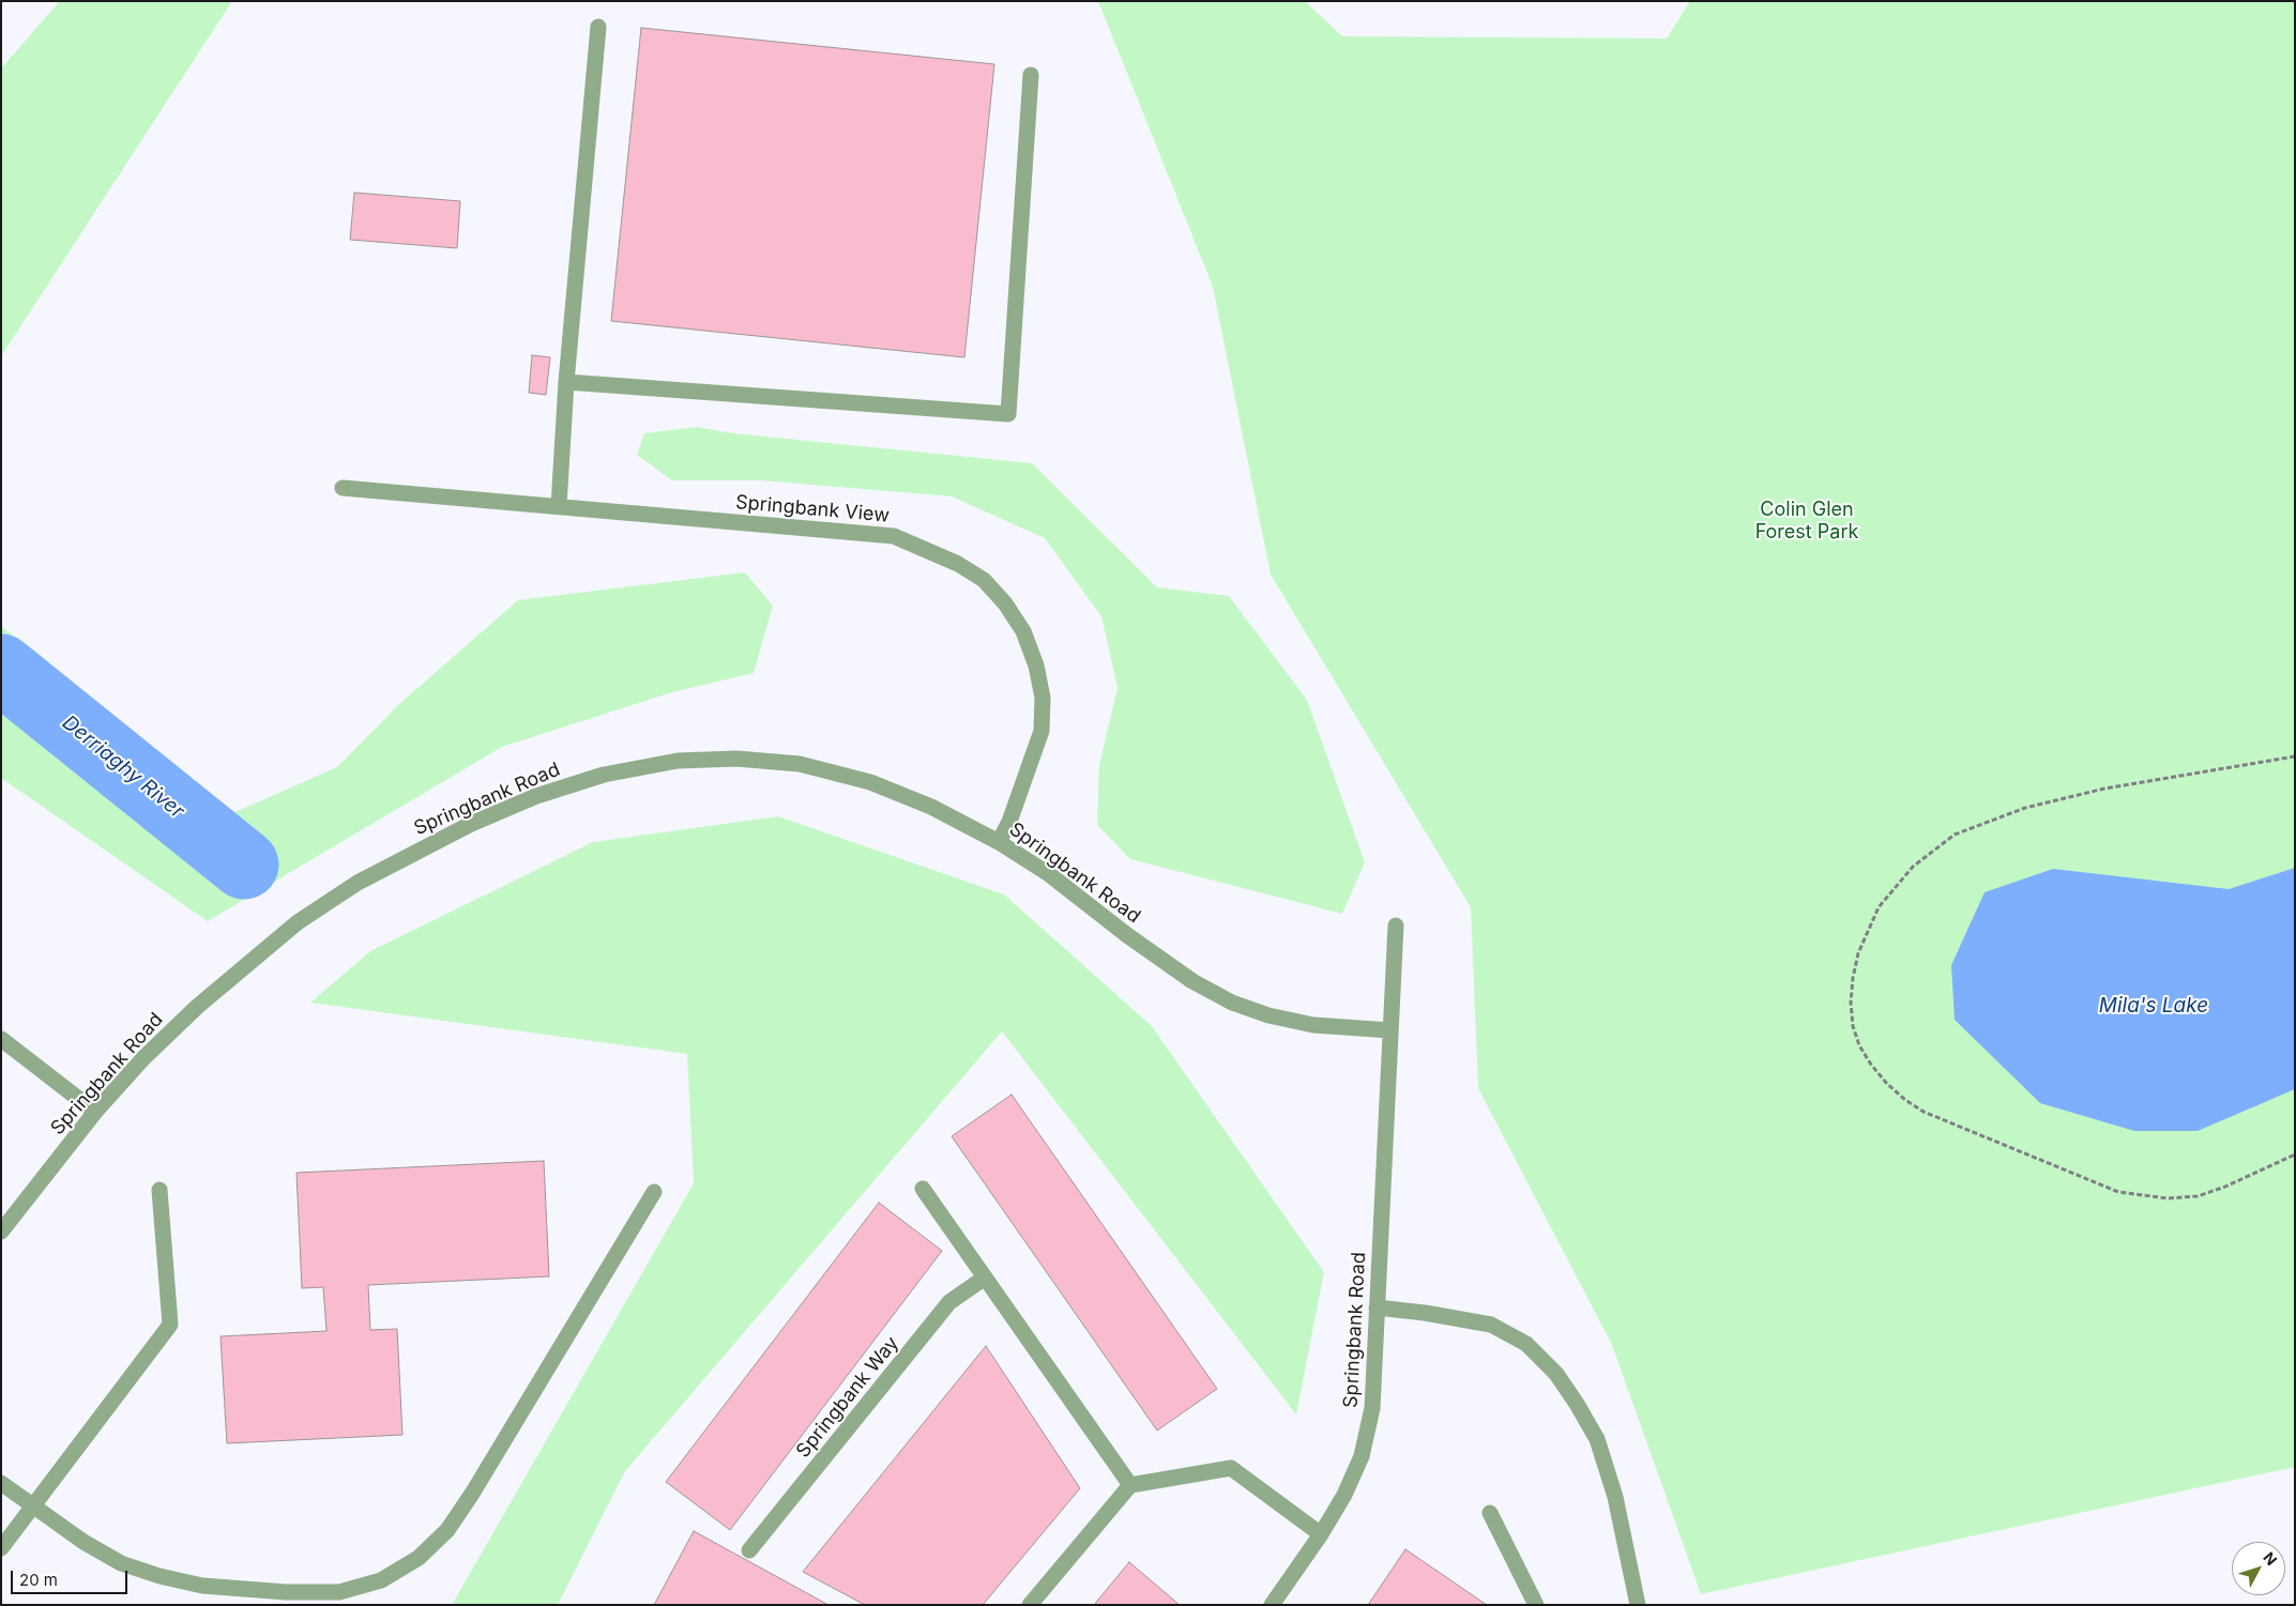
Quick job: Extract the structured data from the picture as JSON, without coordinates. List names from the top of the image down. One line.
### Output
{"streets":{"street":["Springbank View","Springbank Road","Springbank Way"]},"crossings":[["Springbank View","Springbank Road"]],"water":["Derriaghy River","Mila's Lake"],"parks":["Colin Glen Forest Park"],"scale_bar":"20 m","north":"top right"}
